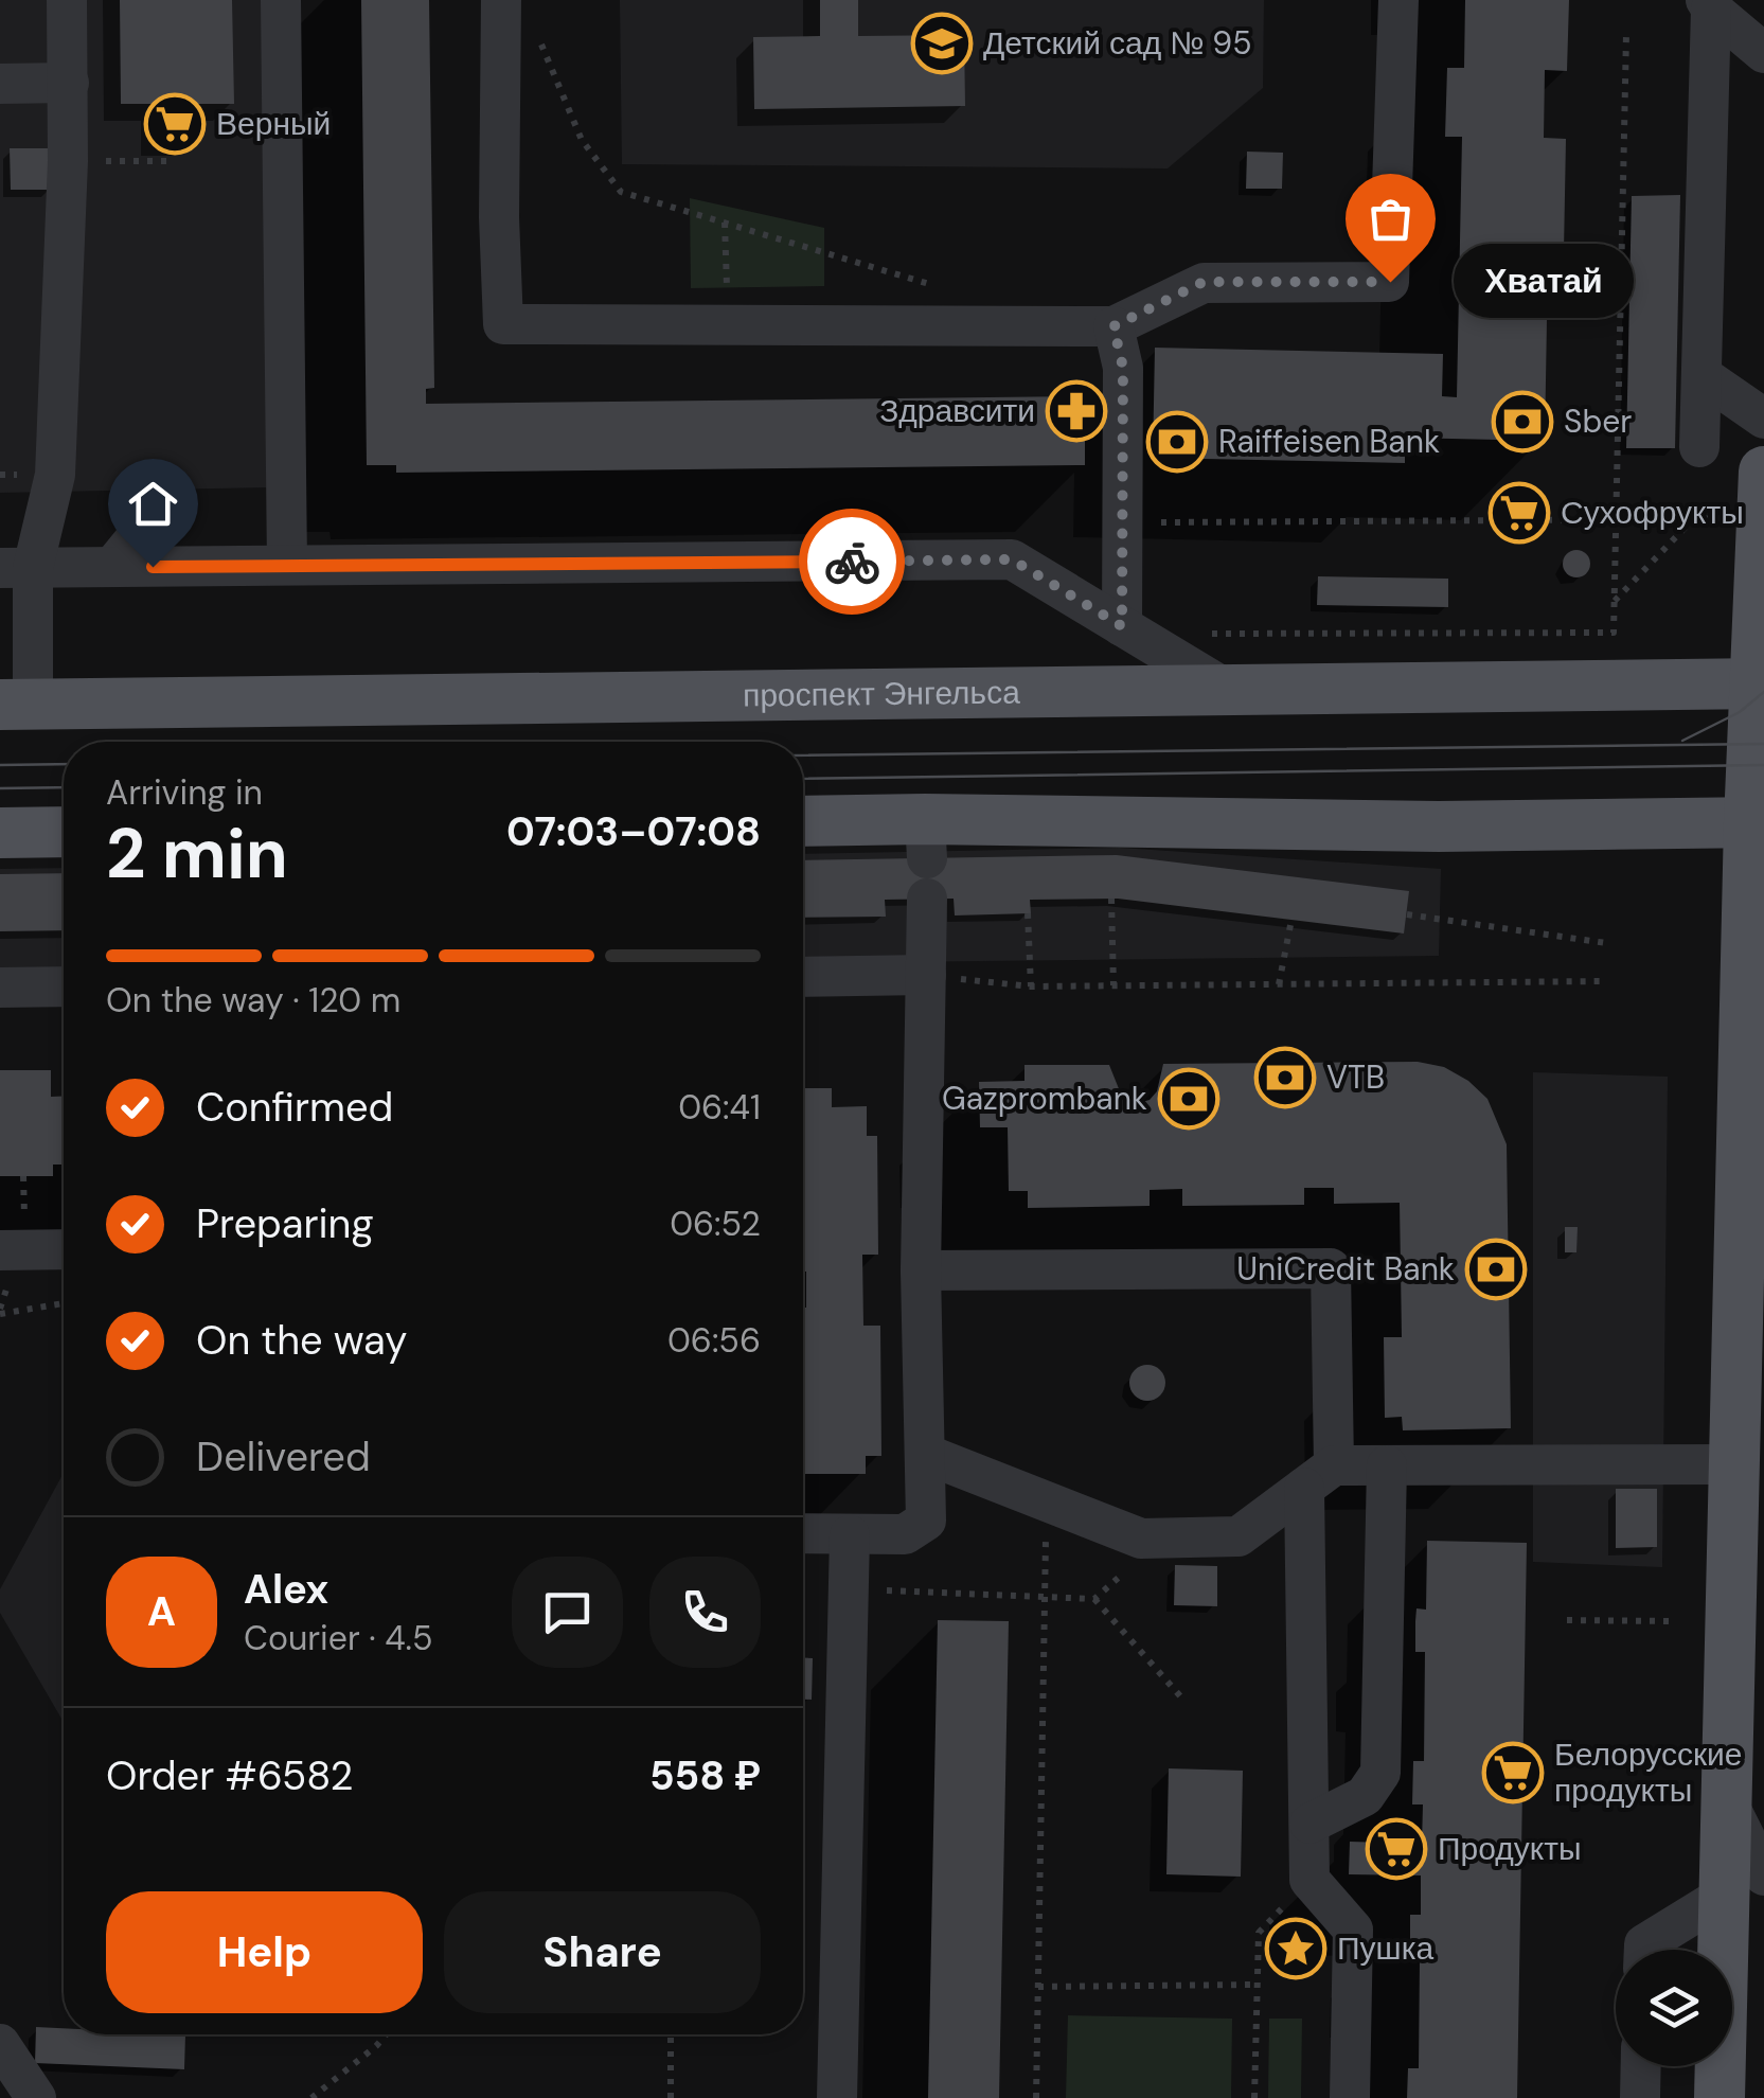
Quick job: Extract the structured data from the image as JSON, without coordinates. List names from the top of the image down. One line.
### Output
{"streets":{"main road":["проспект Энгельса"]},"places":{"school or university":["Детский сад № 95"],"supermarket":["Верный","Сухофрукты","Белорусские продукты","Продукты"],"other":["Хватай"],"pharmacy":["Здравсити"],"bank":["Sber","Raiffeisen Bank","VTB","Gazprombank","UniCredit Bank"],"place":["Пушка"]},"page":{"bubble":"Хватай","heading":["2 min","Arriving in","07:03–07:08"],"panel":["Alex","Courier · 4.5","Order #6582","558 ₽"],"bar":"On the way · 120 m","list":[["Confirmed","06:41"],["Preparing","06:52"],["On the way","06:56"],"Delivered"],"round":"A","buttons":["Help","Share"]}}
